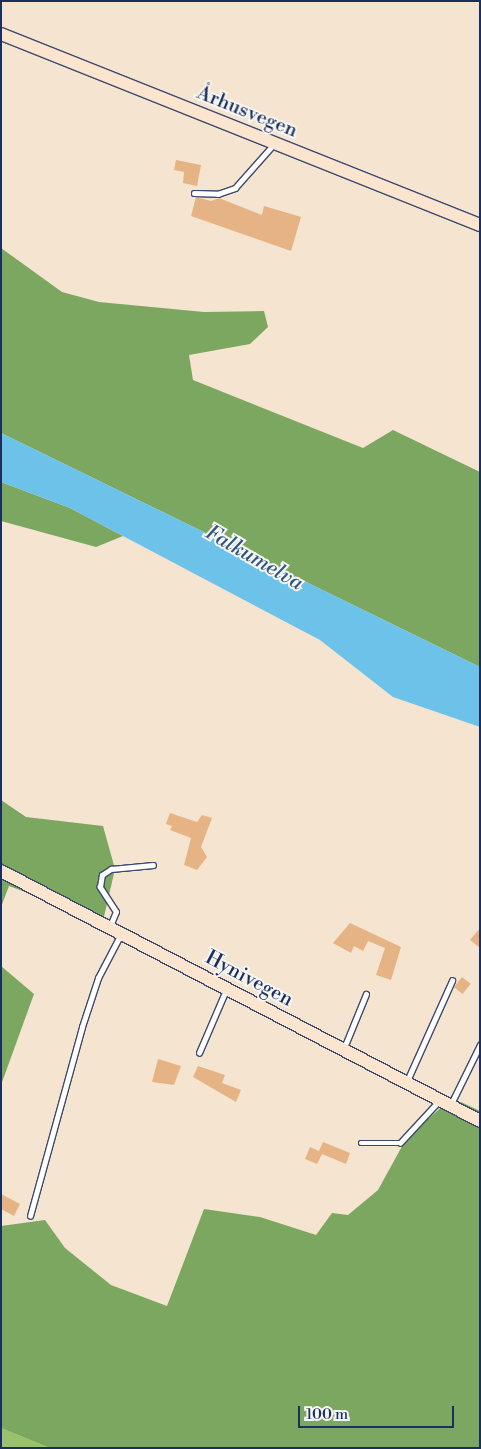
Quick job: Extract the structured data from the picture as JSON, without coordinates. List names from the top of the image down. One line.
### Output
{"streets":{"main road":["Århusvegen","Hynivegen"]},"water":["Falkumelva"],"scale_bar":"100 m"}
